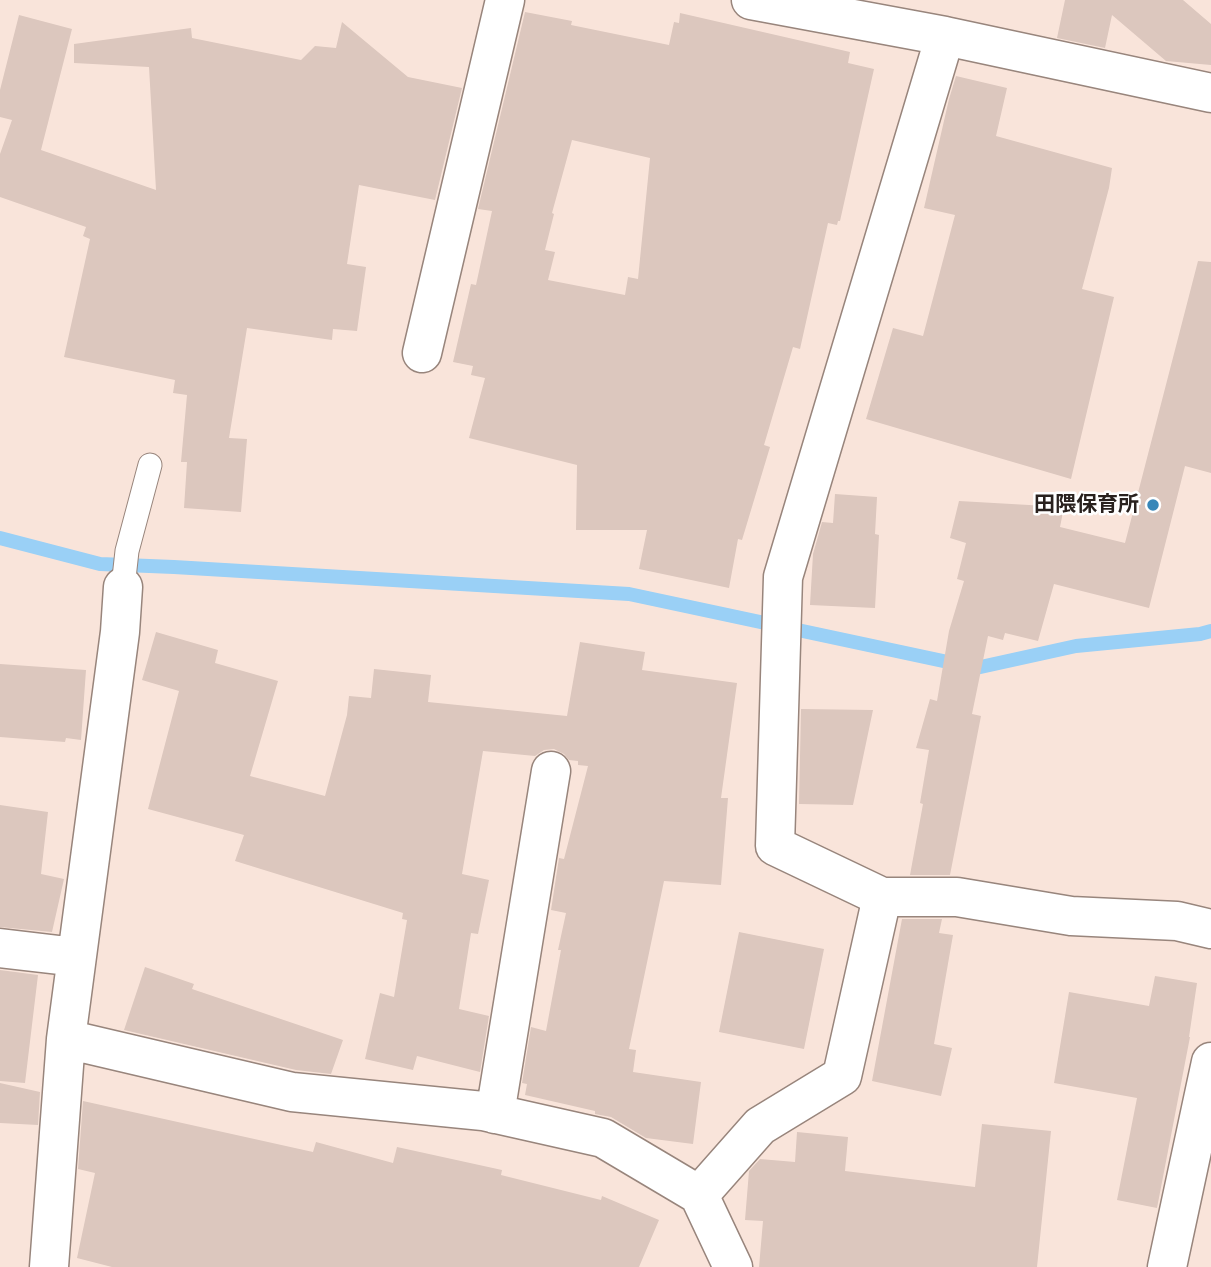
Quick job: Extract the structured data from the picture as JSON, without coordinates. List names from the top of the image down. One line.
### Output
{"places":["田隈保育所"]}
